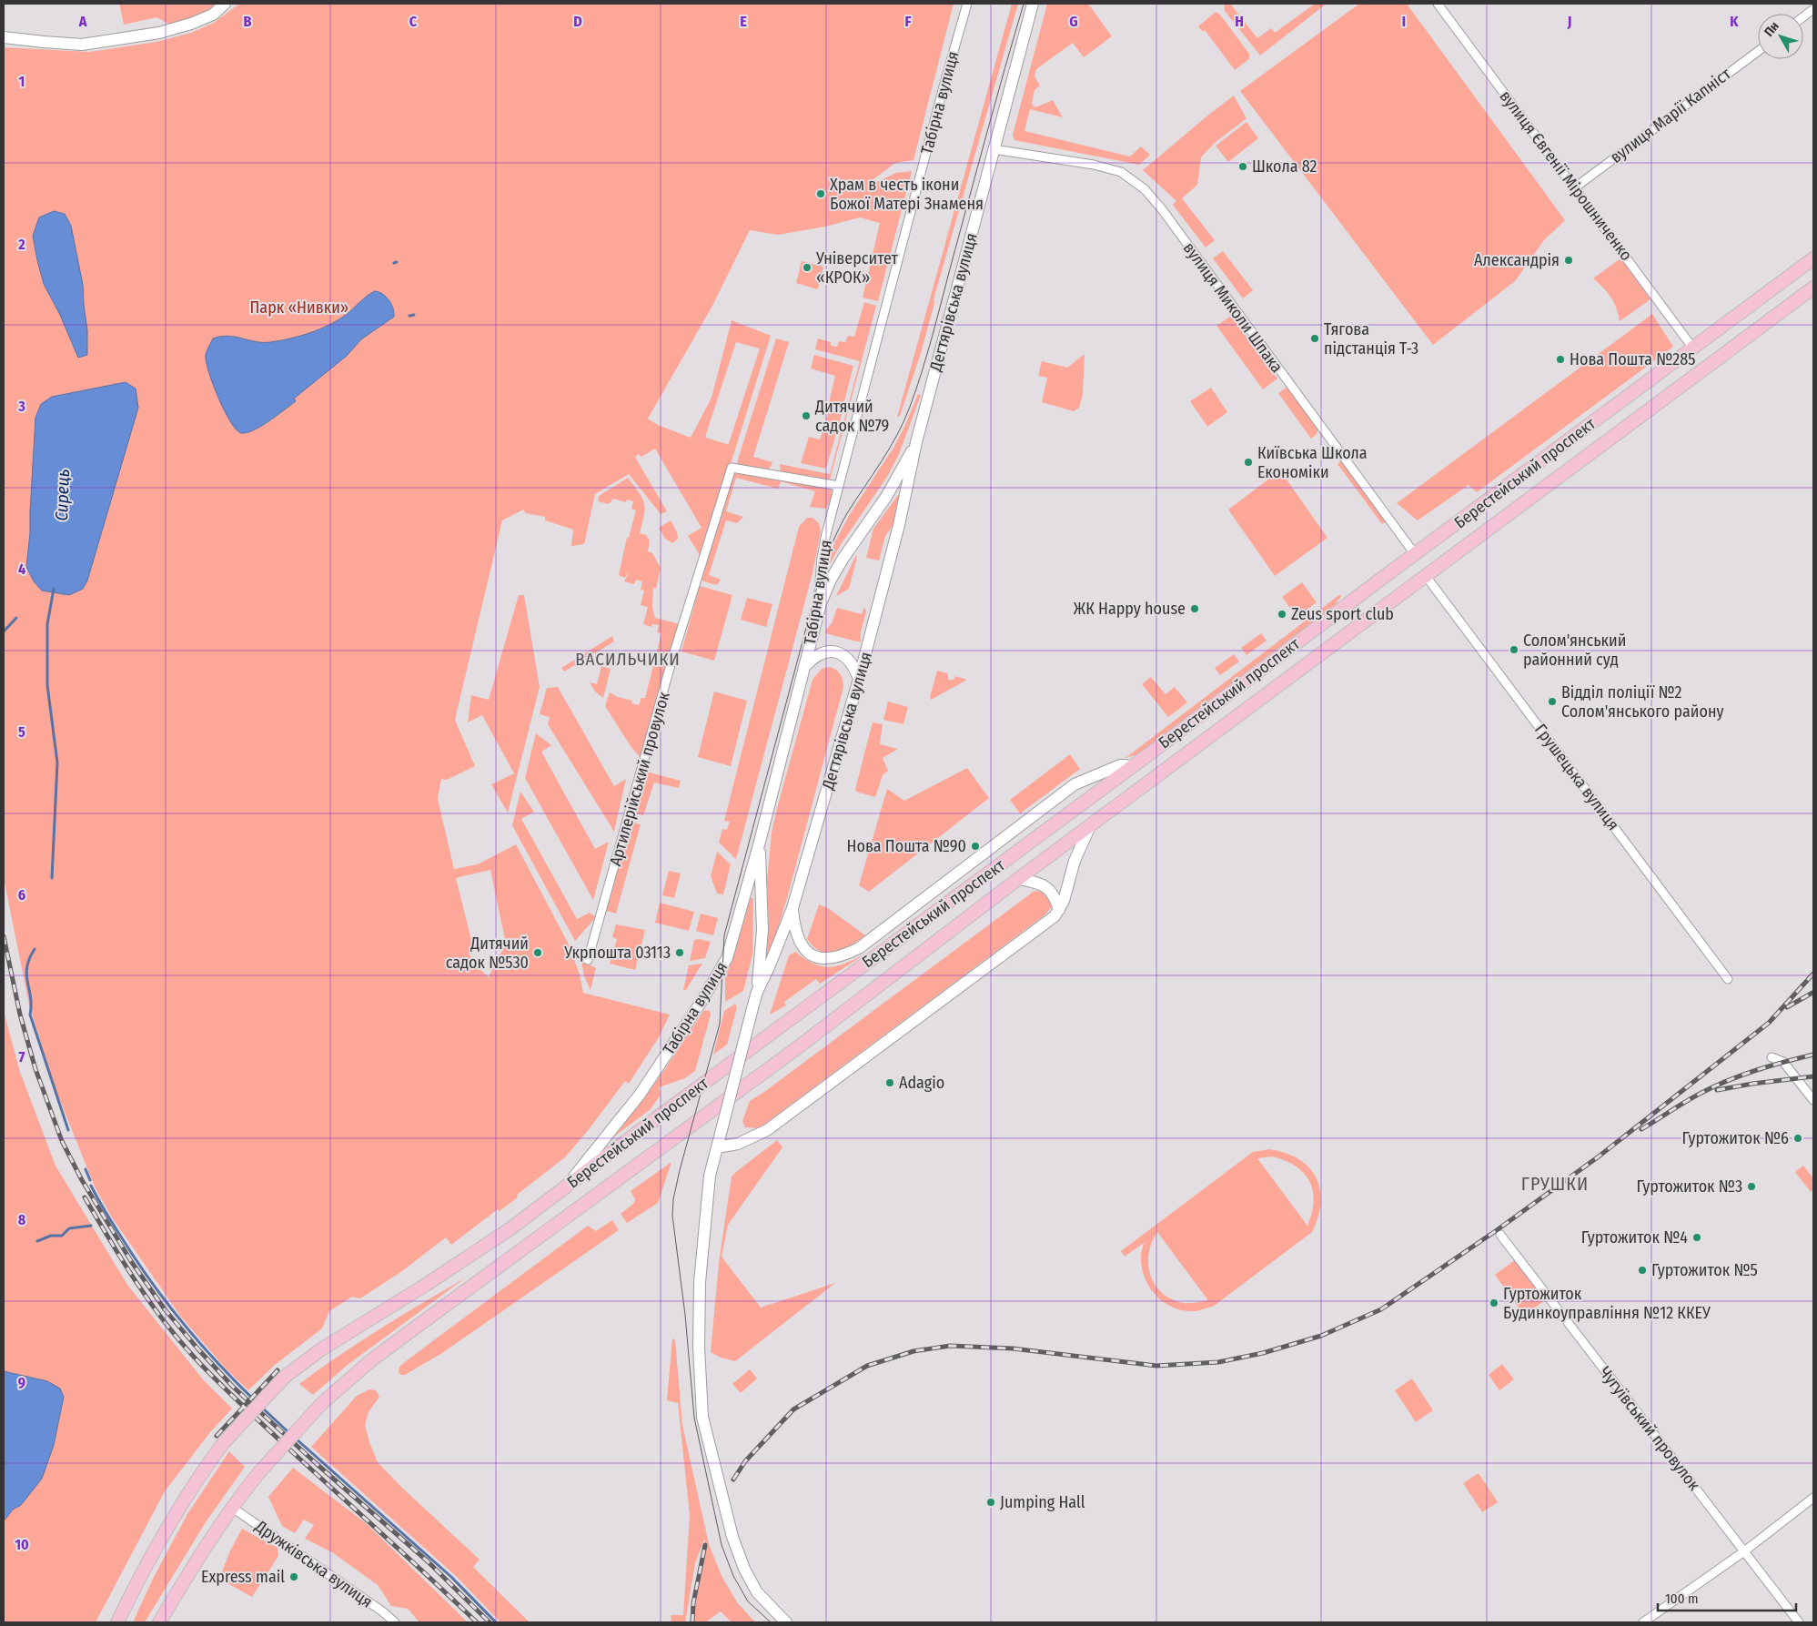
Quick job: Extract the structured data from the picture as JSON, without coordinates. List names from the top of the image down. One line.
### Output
{"streets":{"main road":["Табірна вулиця","Дегтярівська вулиця","Берестейський проспект"],"street":["вулиця Марії Капніст","вулиця Євгенії Мірошниченко","вулиця Миколи Шпака","Грушецька вулиця","Артилерійський провулок","Чугуївський провулок","Дружківська вулиця"]},"crossings":[["Табірна вулиця","Дегтярівська вулиця"],["Табірна вулиця","Берестейський проспект"],["Табірна вулиця","Артилерійський провулок"],["вулиця Марії Капніст","вулиця Євгенії Мірошниченко"],["вулиця Євгенії Мірошниченко","Берестейський проспект"],["Дегтярівська вулиця","вулиця Миколи Шпака"],["вулиця Миколи Шпака","Берестейський проспект"],["Берестейський проспект","Грушецька вулиця"],["Берестейський проспект","Дружківська вулиця"]],"districts":["ВАСИЛЬЧИКИ","ГРУШКИ"],"water":["Сирець"],"parks":["Парк «Нивки»"],"places":["Школа 82","Храм в честь ікони Божої Матері Знаменя","Александрія","Університет «КРОК»","Тягова підстанція Т-3","Нова Пошта №285","Дитячий садок №79","Київська Школа Економіки","ЖК Happy house","Zeus sport club","Солом'янський районний суд","Відділ поліції №2 Солом'янського району","Нова Пошта №90","Дитячий садок №530","Укрпошта 03113","Adagio","Гуртожиток №6","Гуртожиток №3","Гуртожиток №4","Гуртожиток №5","Гуртожиток Будинкоуправління №12 ККЕУ","Jumping Hall","Express mail"],"scale_bar":"100 m","north":"top left","grid":{"columns":["A","B","C","D","E","F","G","H","I","J","K"],"rows":["1","2","3","4","5","6","7","8","9","10"]}}
